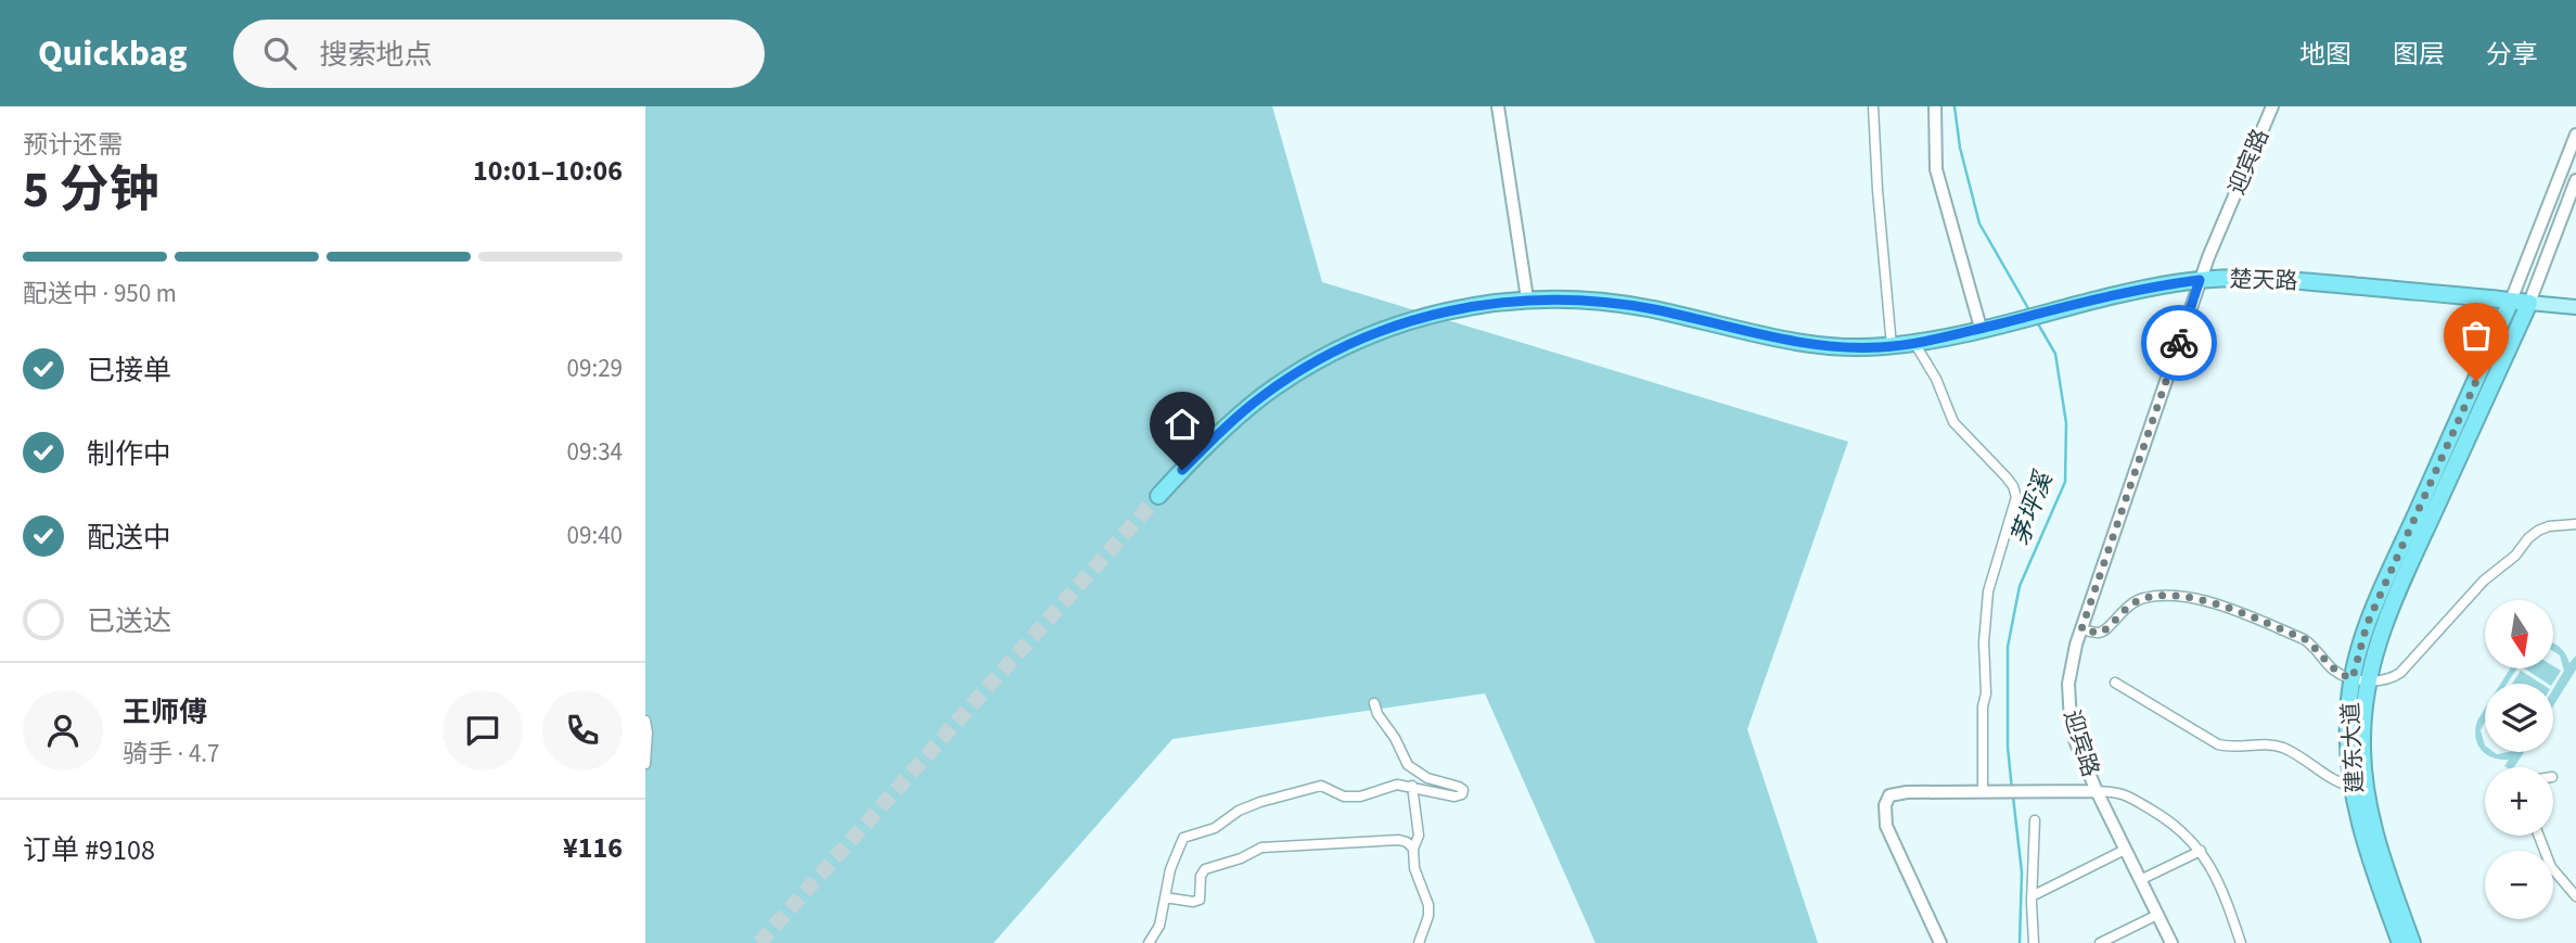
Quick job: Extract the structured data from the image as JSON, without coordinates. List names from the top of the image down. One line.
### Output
{"streets":{"highway":["楚天路","建东大道"],"main road":["迎宾路"]},"crossings":[["迎宾路","楚天路"],["楚天路","建东大道"]],"water":["茅坪溪"],"north":"bottom","page":{"header":"Quickbag","search":"搜索地点","nav":["地图","图层","分享"],"heading":["5 分钟","预计还需","10:01–10:06"],"panel":["王师傅","骑手 · 4.7","订单 #9108","¥116"],"bar":"配送中 · 950 m","list":[["已接单","09:29"],["制作中","09:34"],["配送中","09:40"],"已送达"],"map_buttons":["+","−"]}}
